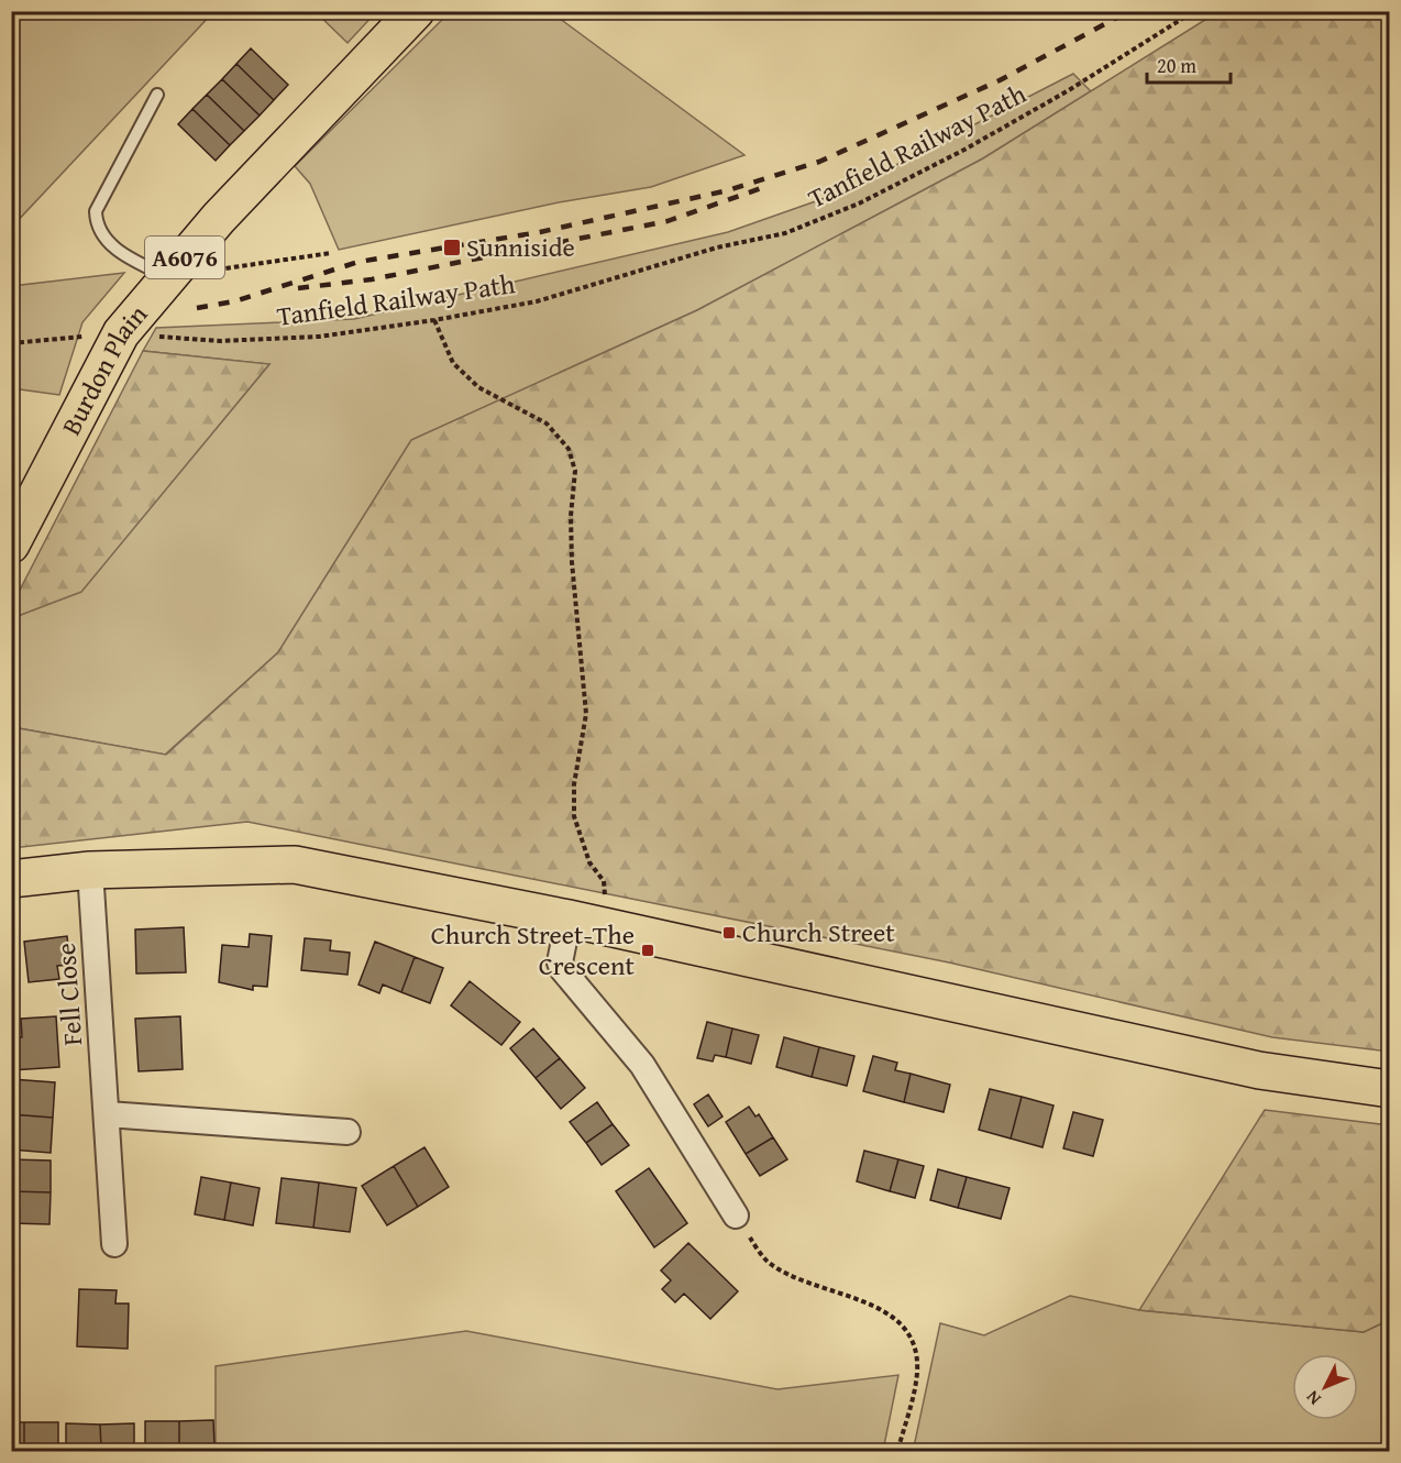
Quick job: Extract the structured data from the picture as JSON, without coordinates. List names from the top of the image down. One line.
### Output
{"streets":{"main road":["A6076","Burdon Plain"],"street":["Fell Close"],"path":["Tanfield Railway Path"]},"crossings":[["Tanfield Railway Path","Burdon Plain"]],"places":{"transit":["Sunniside","Church Street","Church Street-The Crescent"]},"scale_bar":"20 m","north":"bottom left"}
